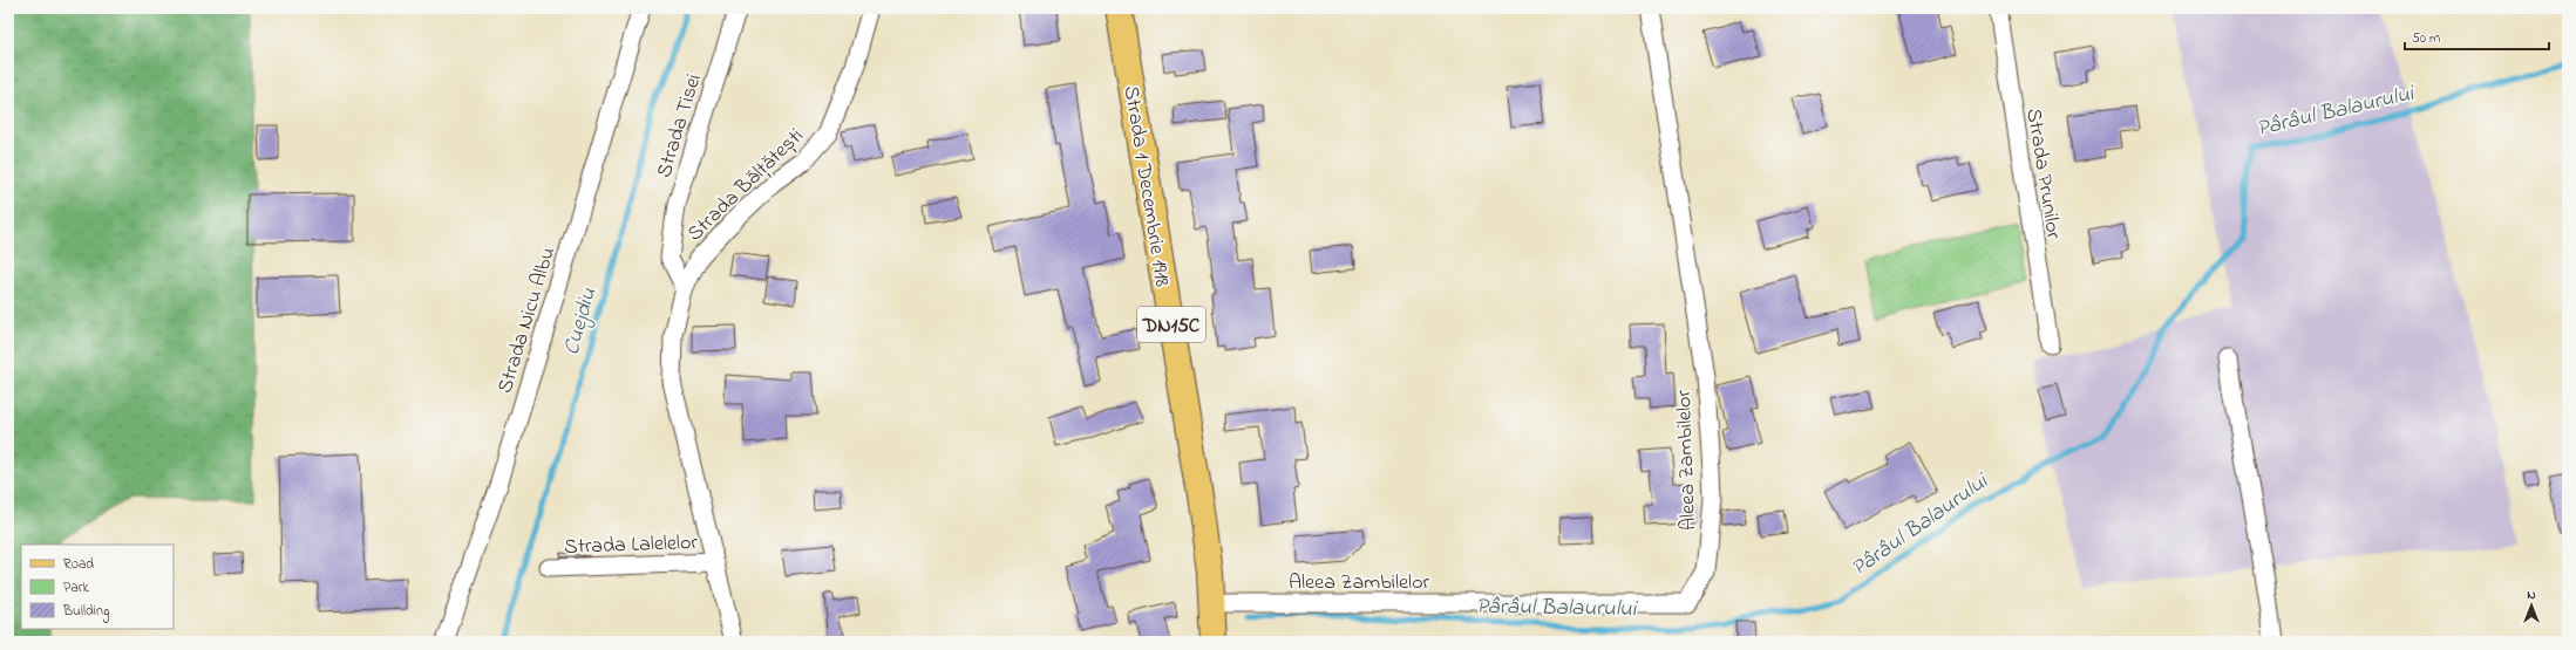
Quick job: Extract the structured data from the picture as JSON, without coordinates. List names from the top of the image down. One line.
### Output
{"streets":{"main road":["Strada 1 Decembrie 1918","DN15C"],"street":["Strada Tisei","Strada Prunilor","Strada Bălțătești","Strada Nicu Albu","Aleea Zambilelor","Strada Lalelelor"]},"crossings":[["Strada Tisei","Strada Bălțătești"],["Strada Bălțătești","Strada Lalelelor"],["Strada 1 Decembrie 1918","Aleea Zambilelor"]],"water":["Pârâul Balaurului","Cuejdiu"],"legend":["Road","Park","Building"],"scale_bar":"50 m","north":"top"}
